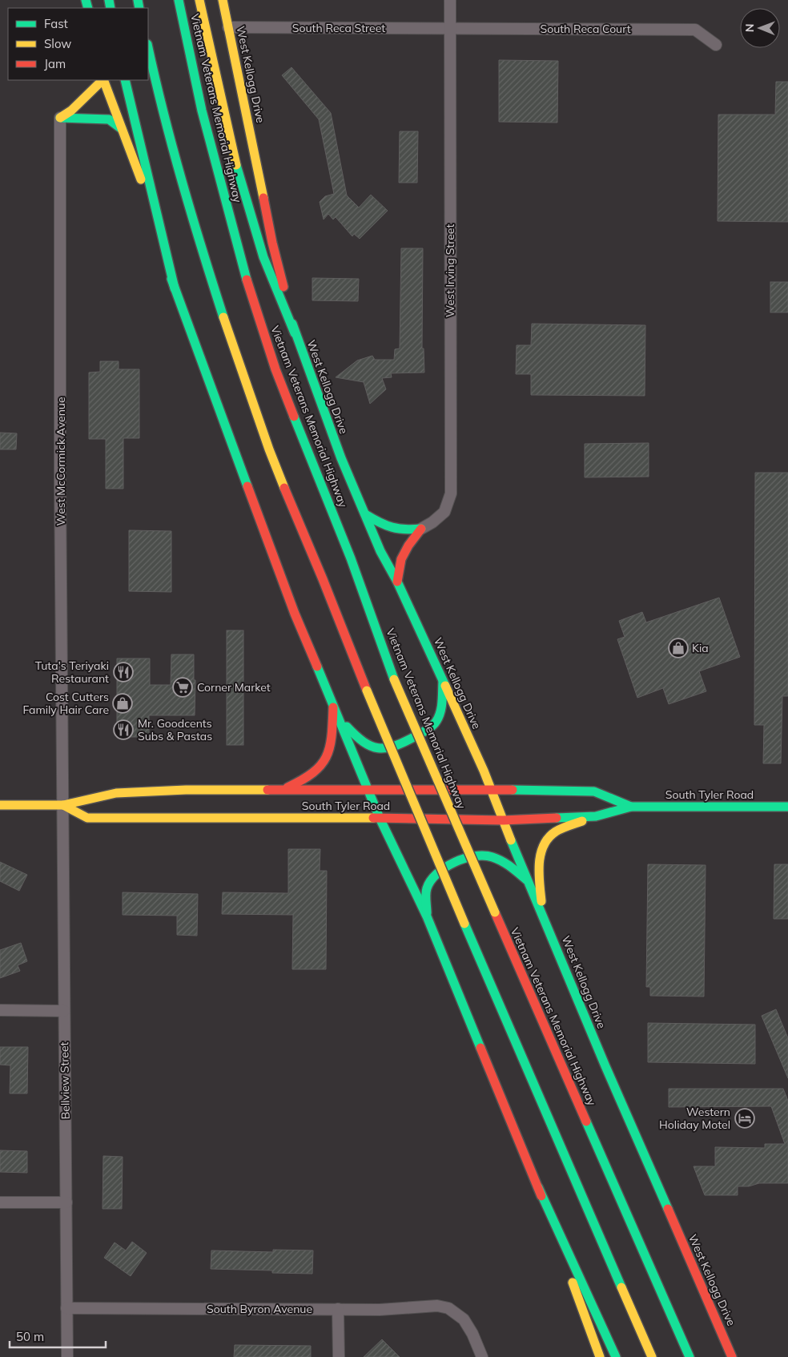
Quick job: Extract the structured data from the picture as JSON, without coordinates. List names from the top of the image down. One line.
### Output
{"streets":{"main road":["West Kellogg Drive","Vietnam Veterans Memorial Highway","South Tyler Road"],"street":["South Reca Street","South Reca Court","West Irving Street","West McCormick Avenue","Bellview Street","South Byron Avenue"]},"crossings":[["South Reca Street","South Reca Court"],["South Reca Street","West Kellogg Drive"],["South Reca Street","West Irving Street"],["South Reca Court","West Irving Street"],["West Kellogg Drive","South Tyler Road"],["West McCormick Avenue","South Tyler Road"],["West McCormick Avenue","Bellview Street"],["South Tyler Road","Bellview Street"],["Bellview Street","South Byron Avenue"]],"places":{"shop":["Kia","Cost Cutters Family Hair Care"],"restaurant":["Tuta's Teriyaki Restaurant","Mr. Goodcents Subs & Pastas"],"supermarket":["Corner Market"],"hotel":["Western Holiday Motel"]},"legend":["Fast","Slow","Jam"],"scale_bar":"50 m","north":"left"}
